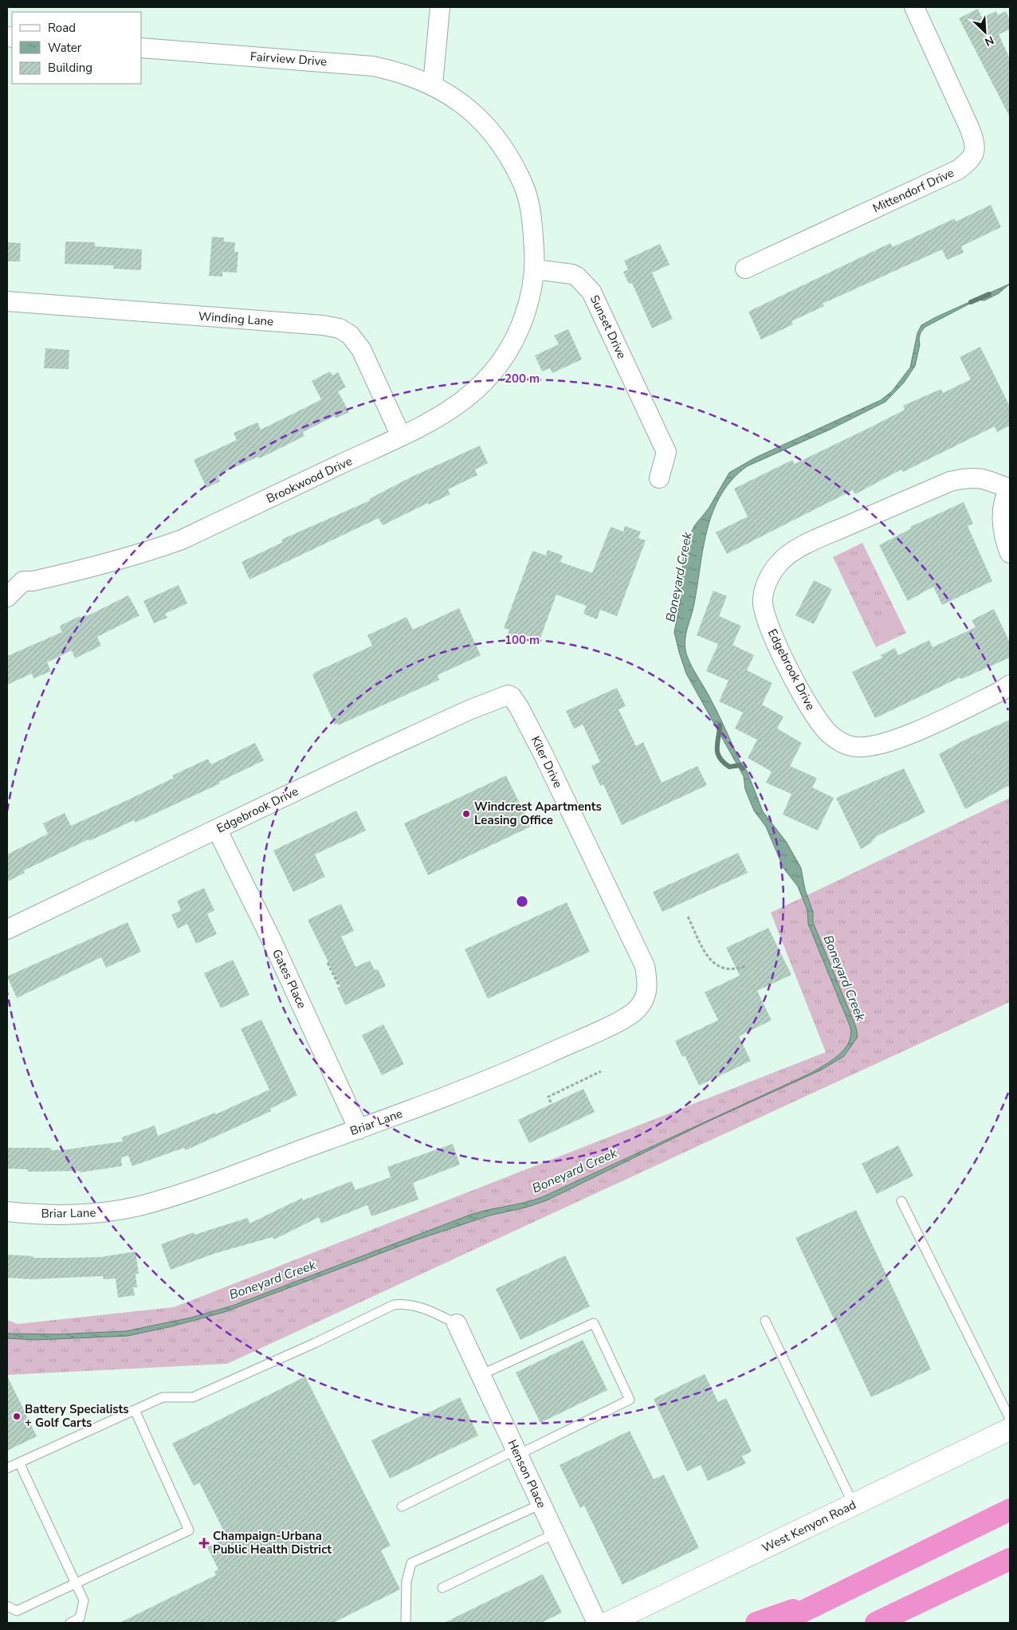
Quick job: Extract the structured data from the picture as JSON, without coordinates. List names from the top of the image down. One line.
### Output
{"streets":{"street":["Fairview Drive","Mittendorf Drive","Winding Lane","Sunset Drive","Brookwood Drive","Edgebrook Drive","Kiler Drive","Gates Place","Briar Lane","Henson Place","West Kenyon Road"]},"crossings":[["Winding Lane","Brookwood Drive"],["Sunset Drive","Brookwood Drive"],["Edgebrook Drive","Kiler Drive"],["Edgebrook Drive","Gates Place"],["Kiler Drive","Briar Lane"],["Gates Place","Briar Lane"]],"water":["Boneyard Creek"],"places":{"other":["Windcrest Apartments Leasing Office","Battery Specialists + Golf Carts"],"health":["Champaign-Urbana Public Health District"]},"legend":["Road","Water","Building"],"north":"bottom right","rings":["200 m","100 m"]}
